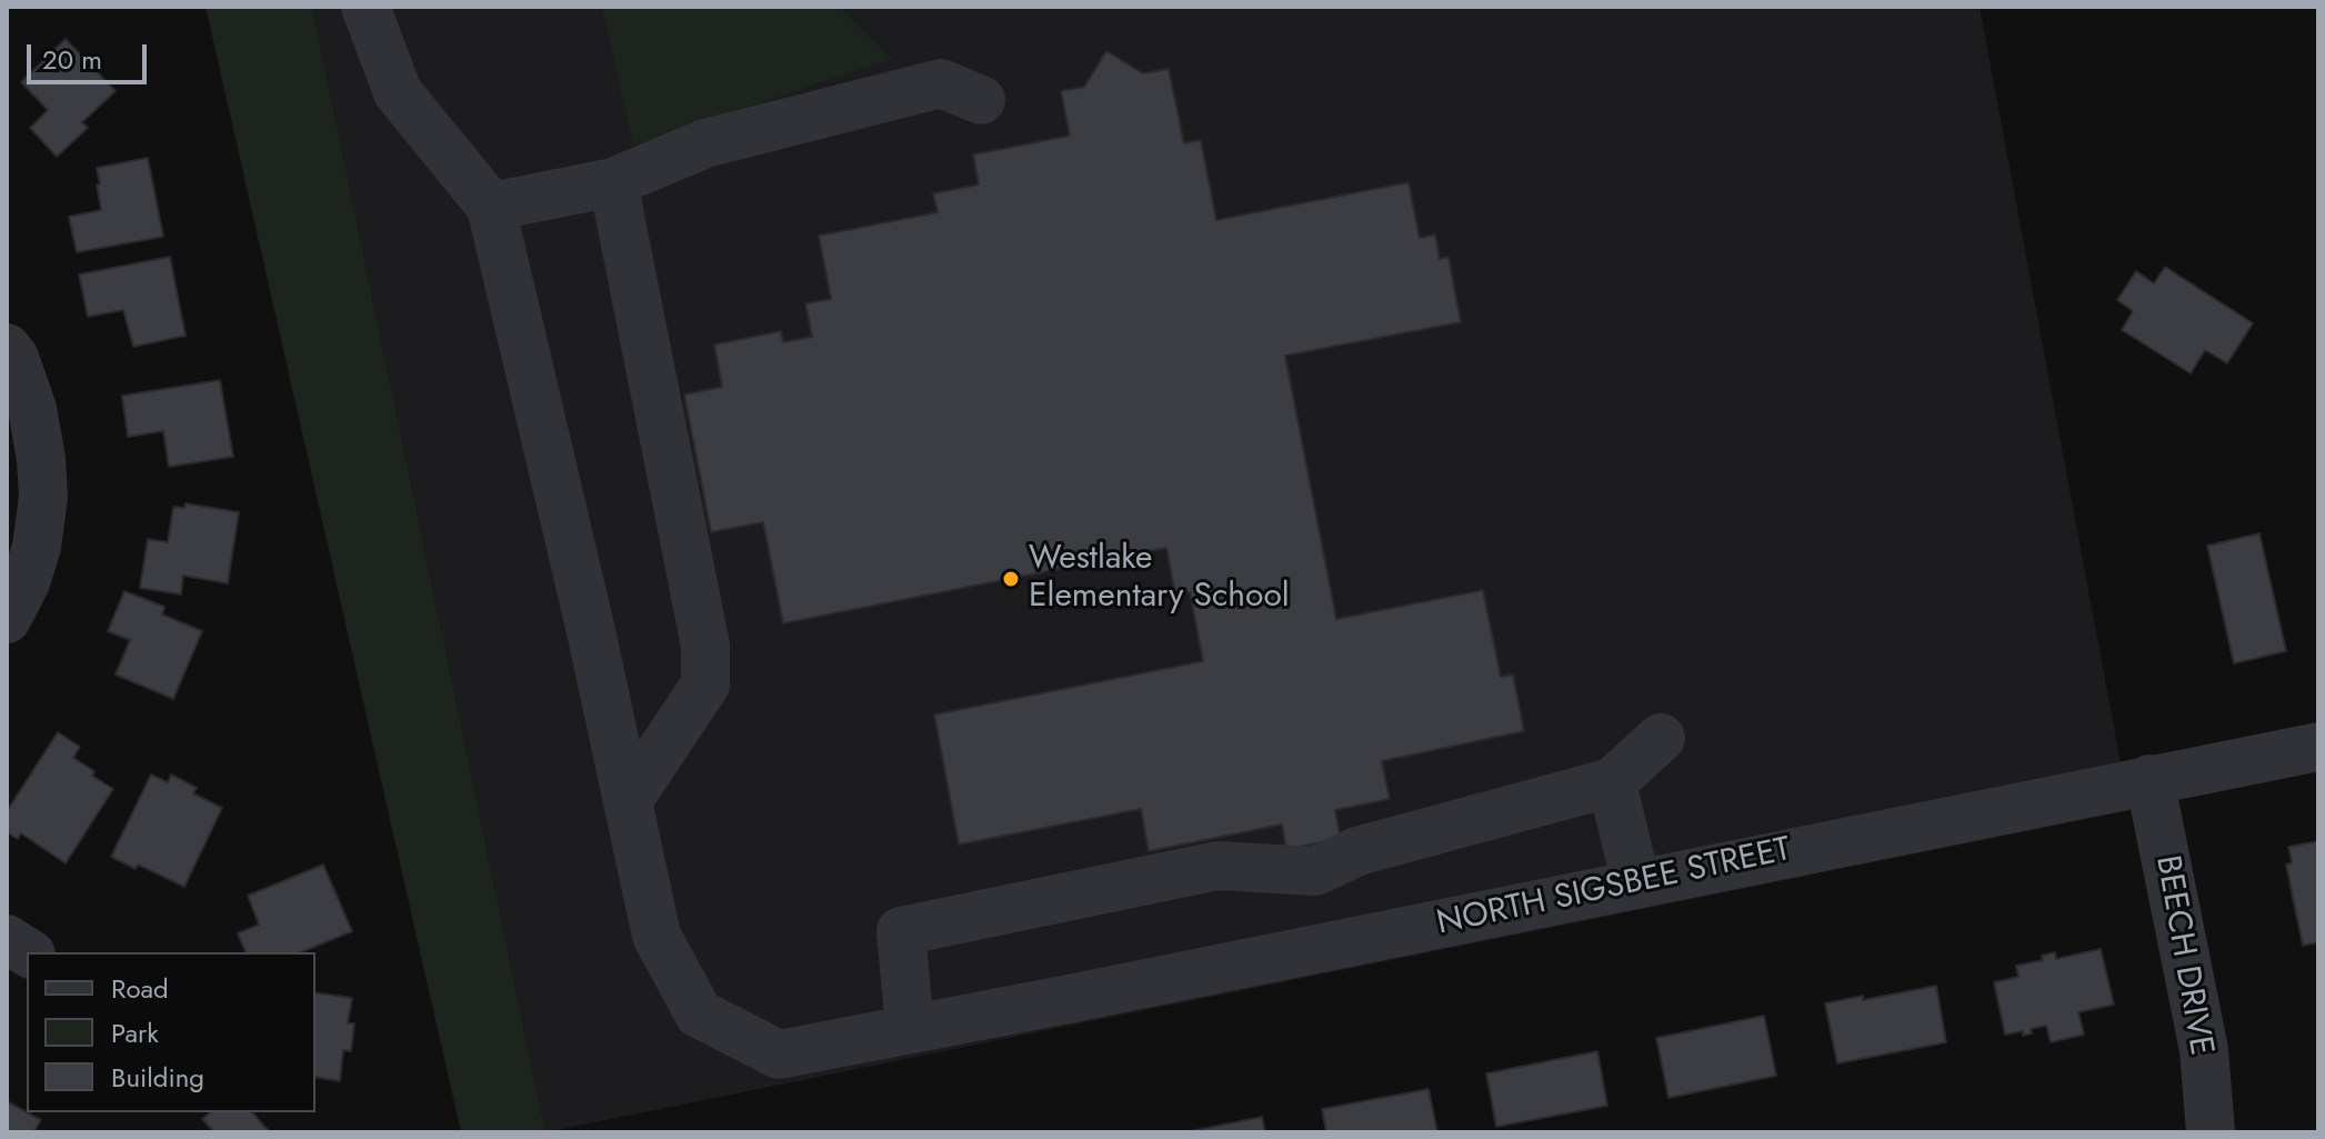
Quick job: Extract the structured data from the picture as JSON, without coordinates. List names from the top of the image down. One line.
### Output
{"streets":{"street":["NORTH SIGSBEE STREET","BEECH DRIVE"]},"crossings":[["NORTH SIGSBEE STREET","BEECH DRIVE"]],"places":["Westlake Elementary School"],"legend":["Road","Park","Building"],"scale_bar":"20 m"}
